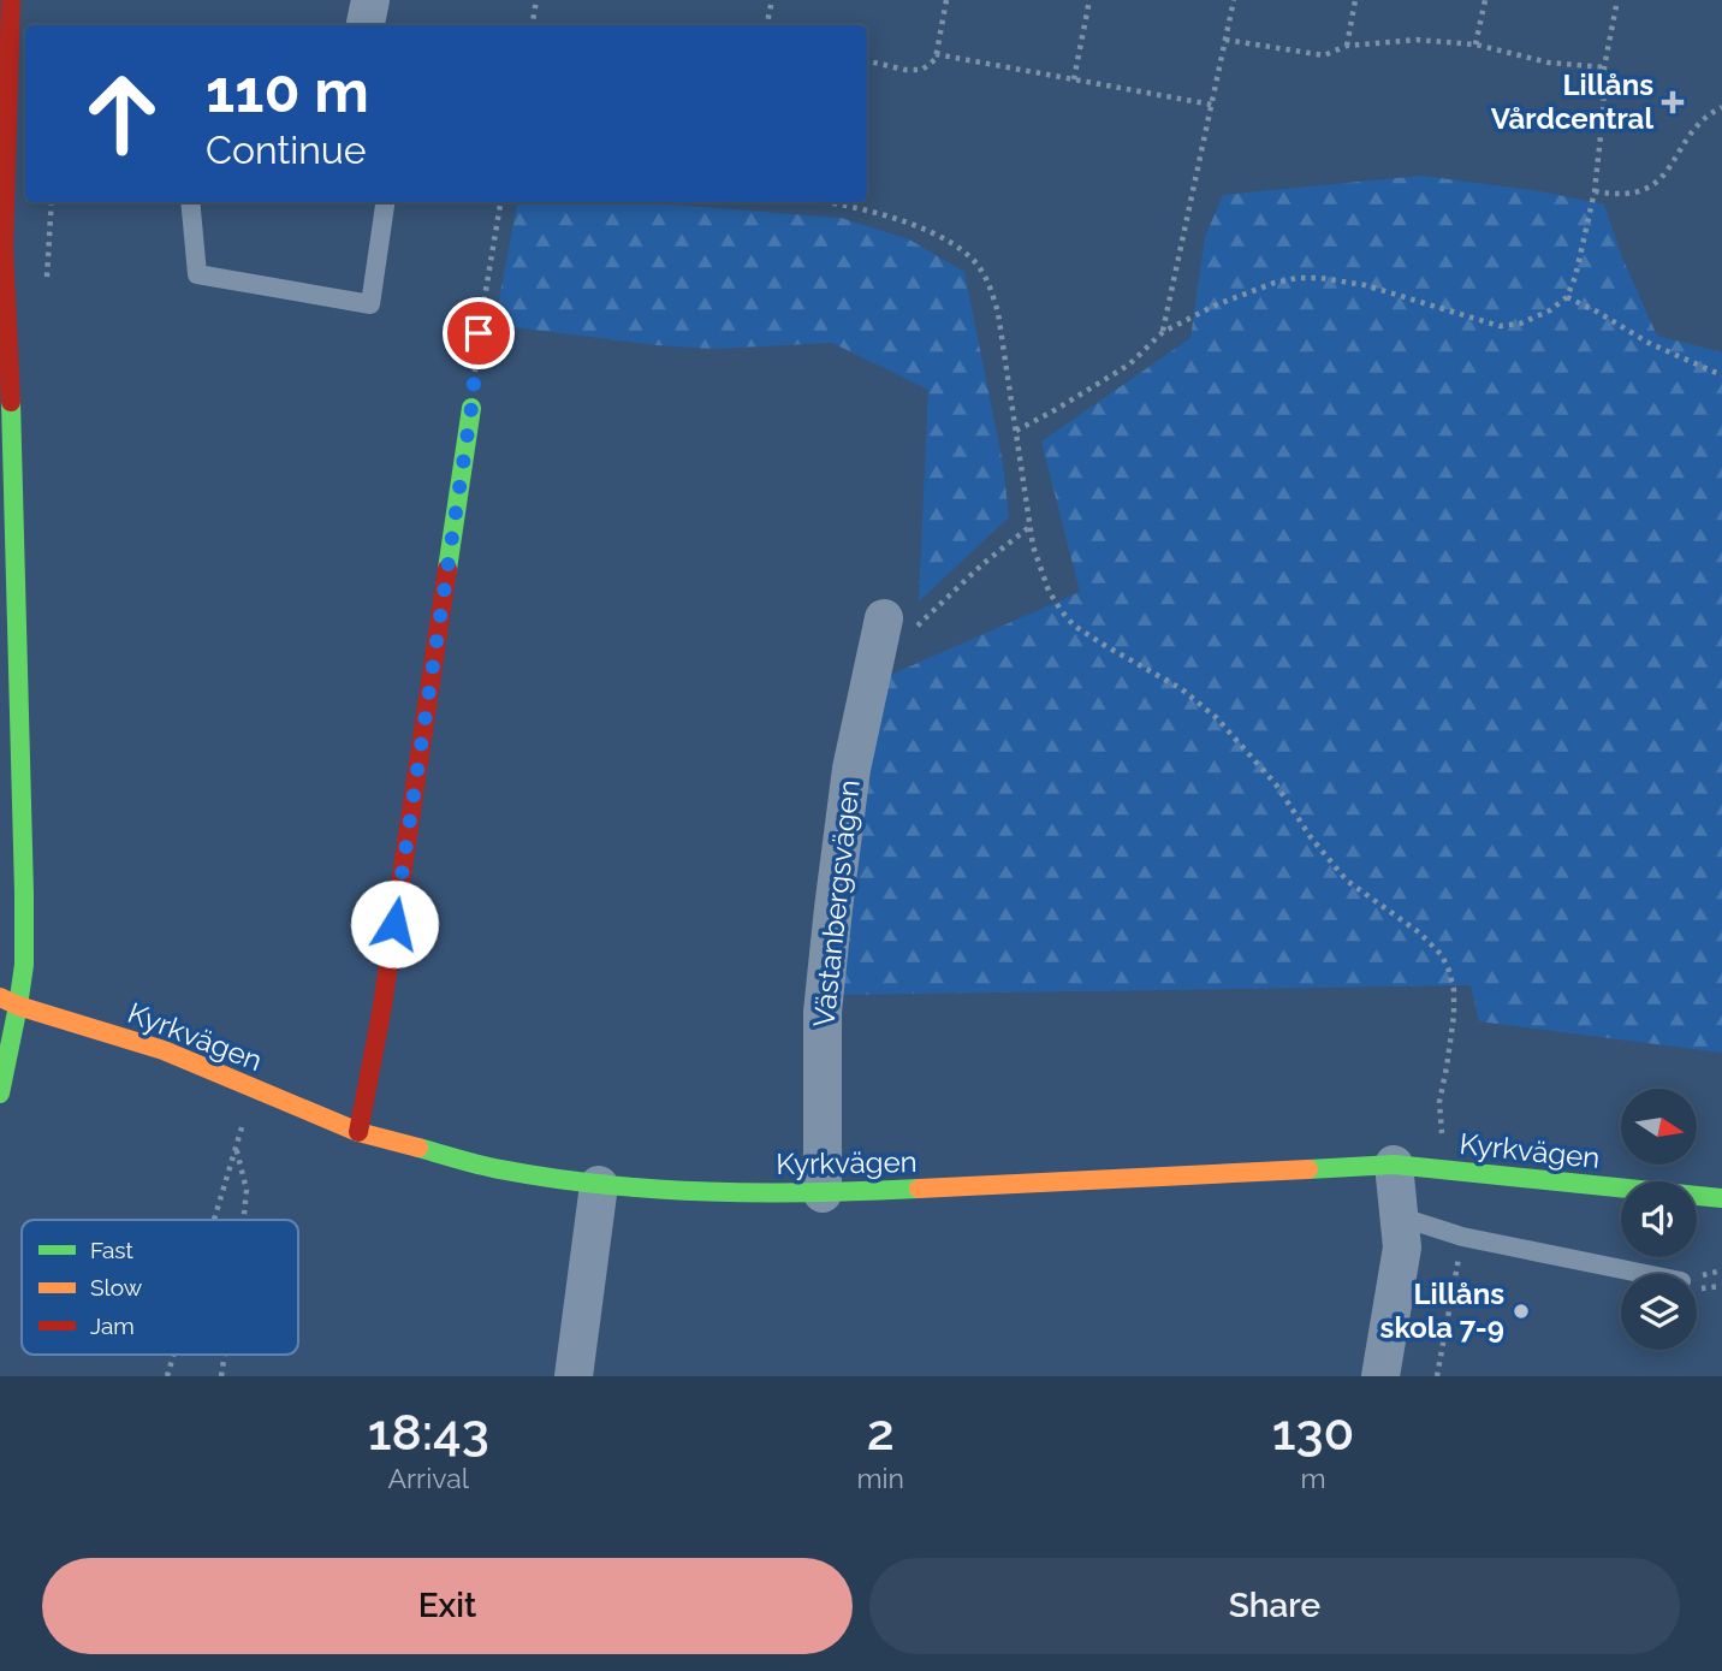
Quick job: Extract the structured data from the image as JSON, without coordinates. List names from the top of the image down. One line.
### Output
{"streets":{"street":["Västanbergsvägen","Kyrkvägen"]},"crossings":[["Västanbergsvägen","Kyrkvägen"]],"places":{"health":["Lillåns Vårdcentral"],"other":["Lillåns skola 7-9"]},"legend":["Fast","Slow","Jam"],"north":"right","page":{"turn":["110 m","Continue"],"eta":["18:43","Arrival","2","min","130","m"],"buttons":["Exit","Share"]}}
